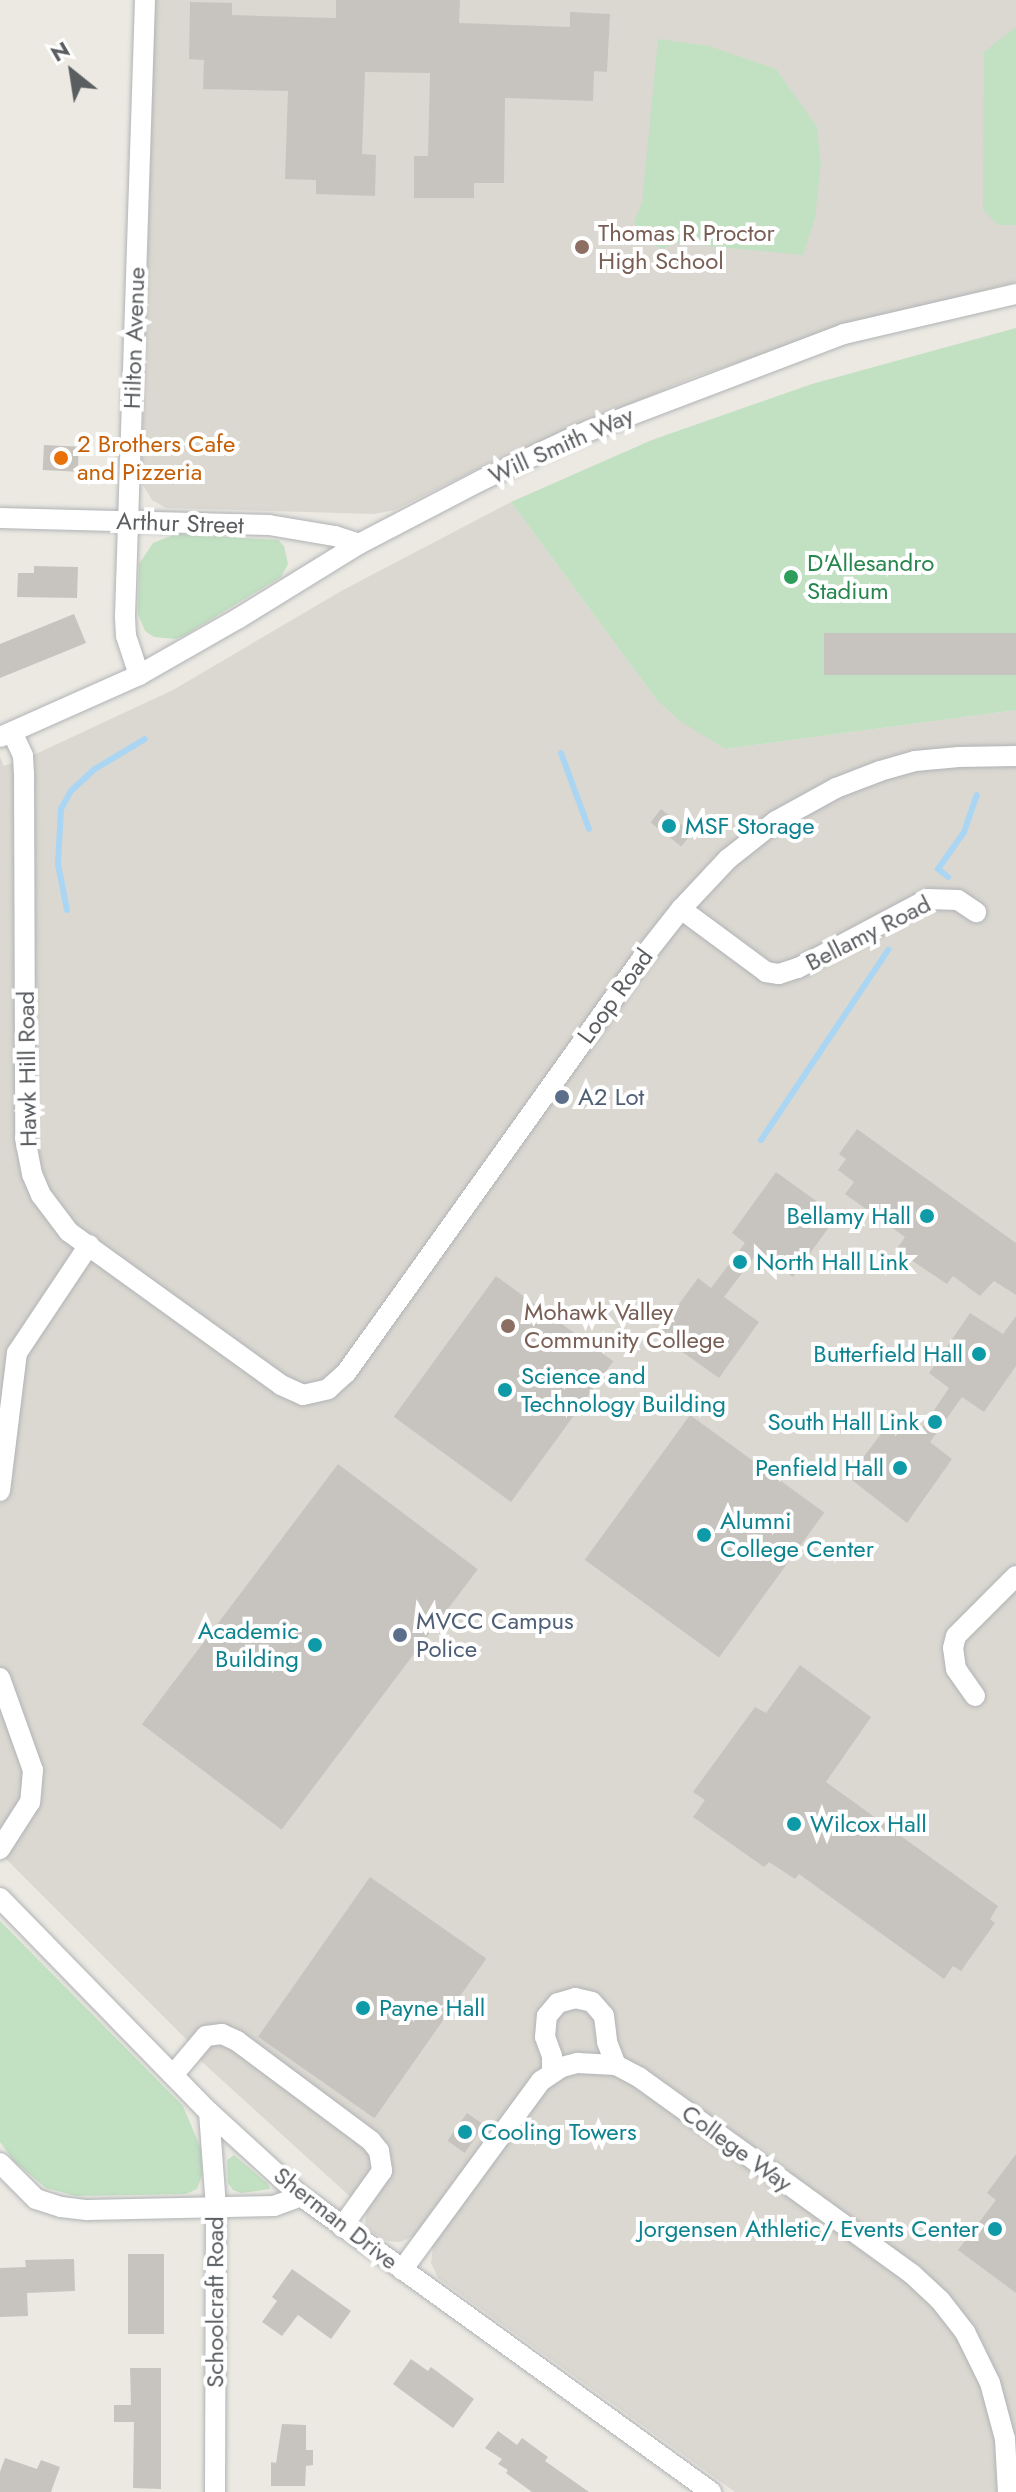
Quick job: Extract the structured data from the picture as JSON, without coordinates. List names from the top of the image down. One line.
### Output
{"streets":{"street":["Hilton Avenue","Will Smith Way","Arthur Street","Bellamy Road","Loop Road","Hawk Hill Road","College Way","Sherman Drive","Schoolcraft Road"]},"crossings":[["Hilton Avenue","Will Smith Way"],["Hilton Avenue","Arthur Street"],["Will Smith Way","Arthur Street"],["Will Smith Way","Hawk Hill Road"],["Bellamy Road","Loop Road"],["Loop Road","Hawk Hill Road"],["Sherman Drive","Schoolcraft Road"]],"places":["Thomas R Proctor High School","2 Brothers Cafe and Pizzeria","D'Allesandro Stadium","MSF Storage","A2 Lot","Bellamy Hall","North Hall Link","Mohawk Valley Community College","Butterfield Hall","Science and Technology Building","South Hall Link","Penfield Hall","Alumni College Center","MVCC Campus Police","Academic Building","Wilcox Hall","Payne Hall","Cooling Towers","Jorgensen Athletic/ Events Center"],"north":"top left"}
